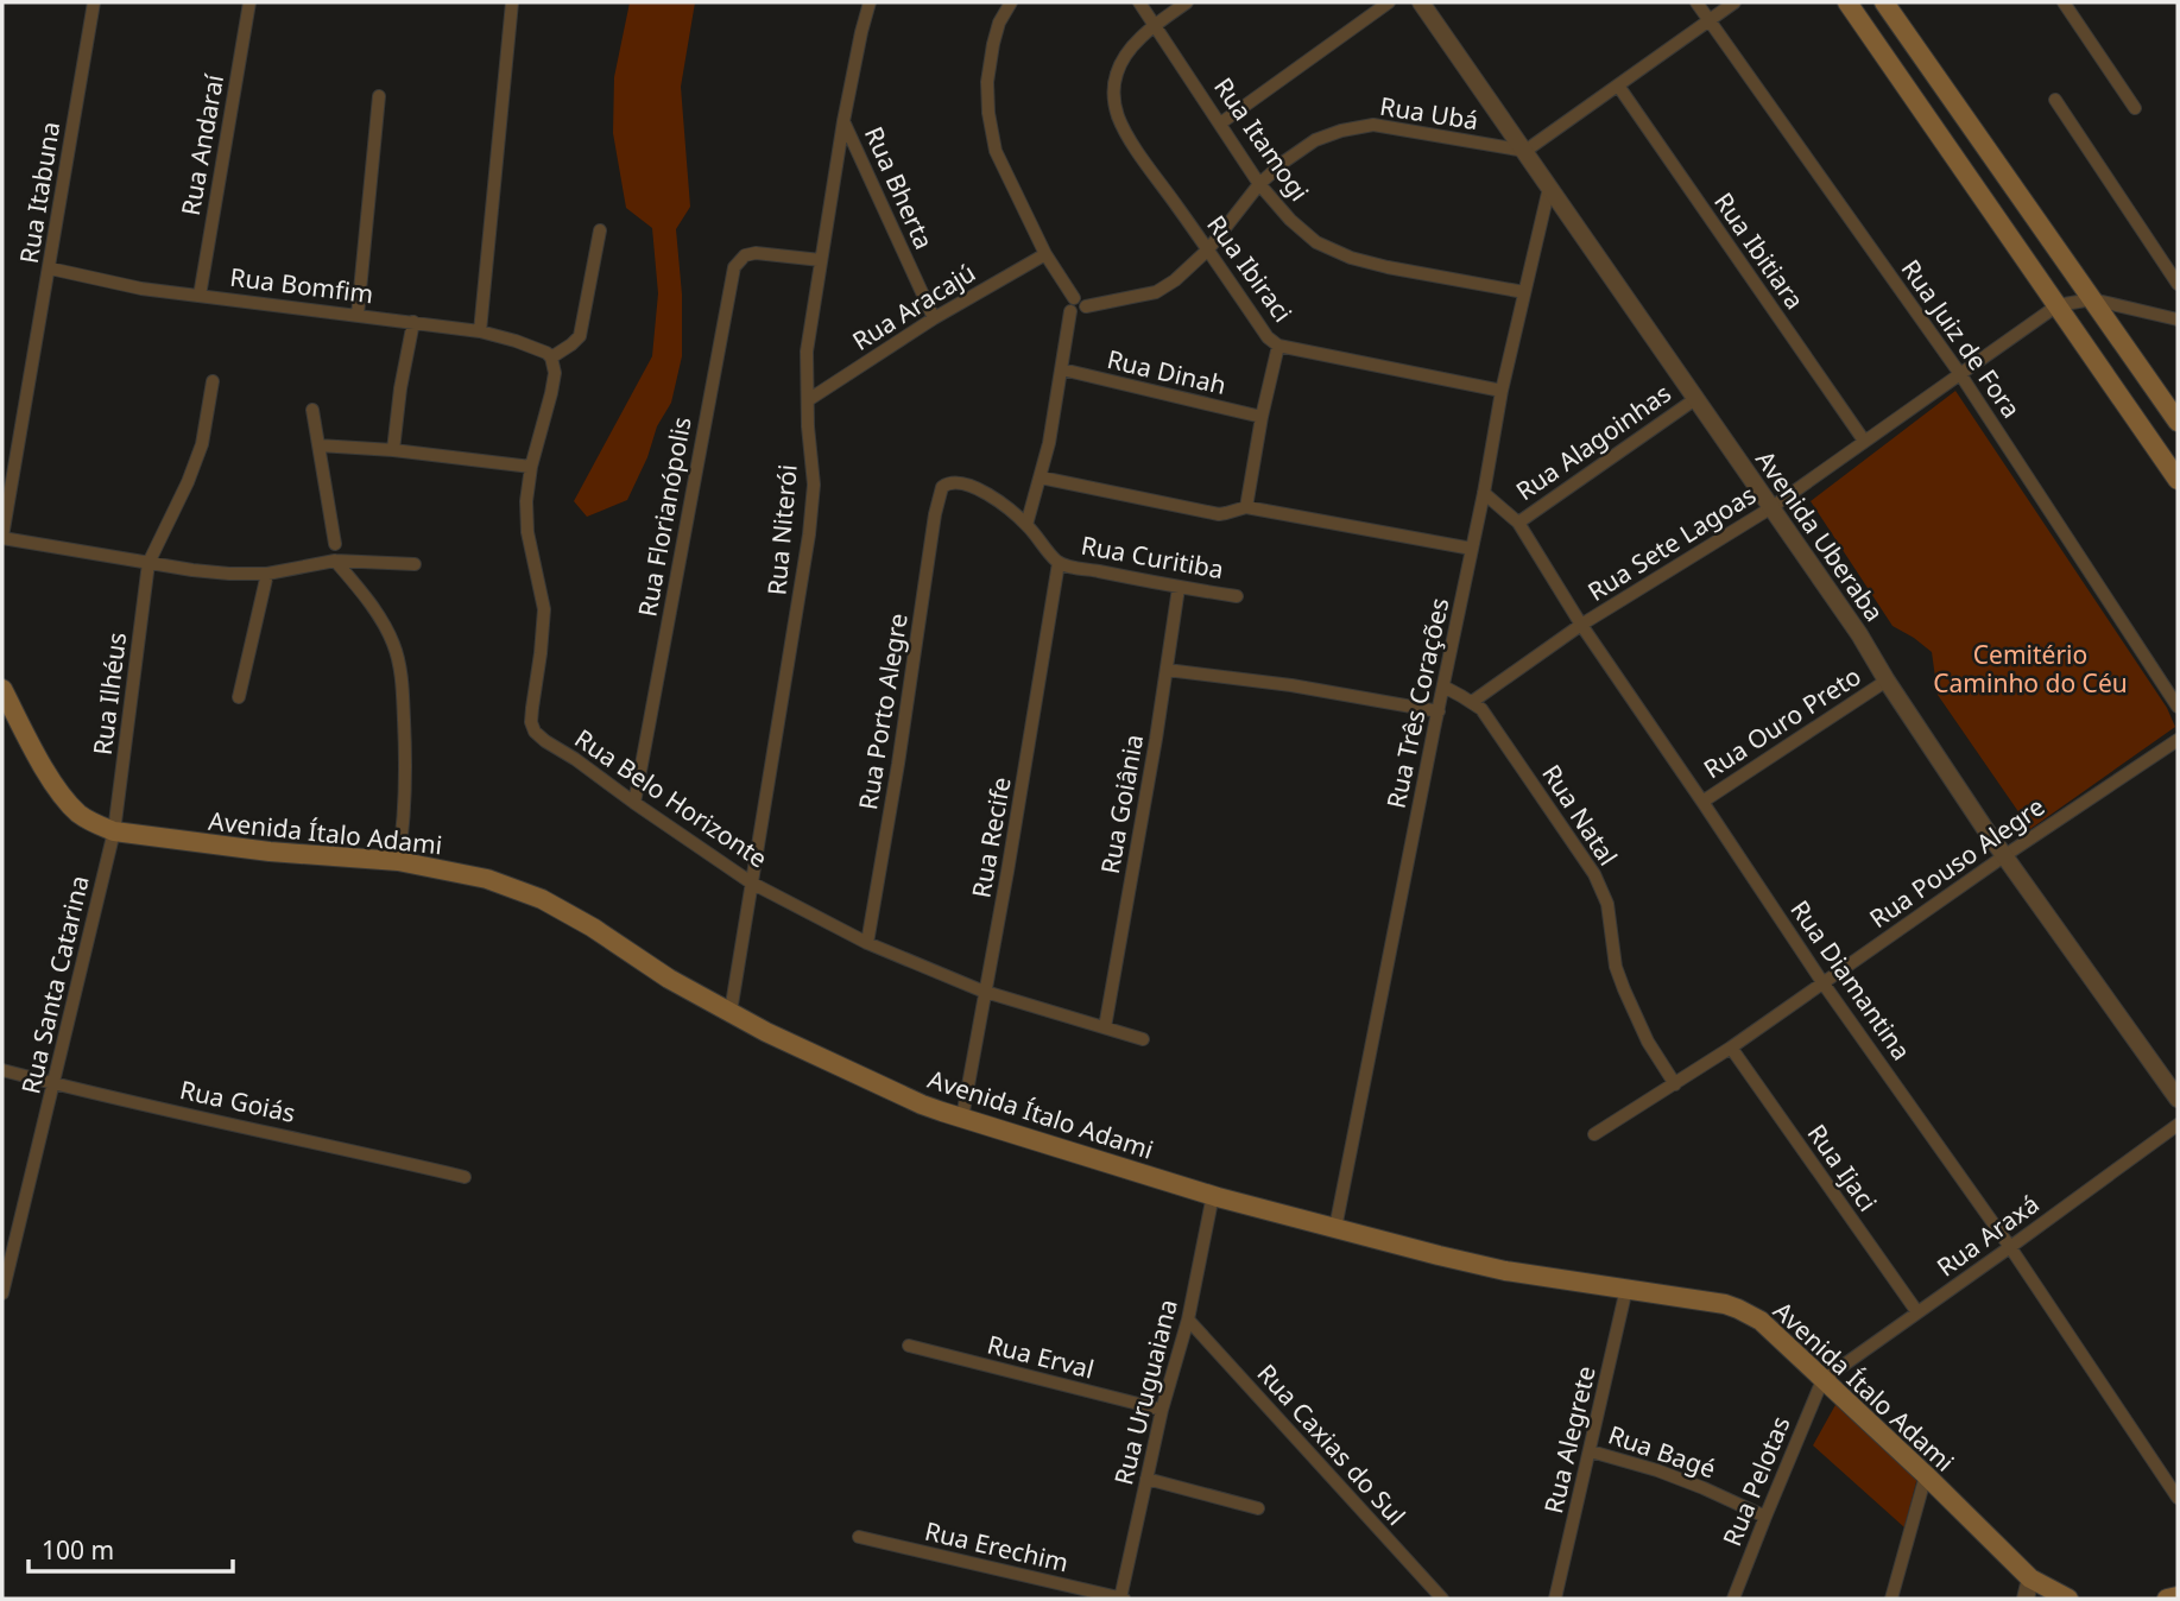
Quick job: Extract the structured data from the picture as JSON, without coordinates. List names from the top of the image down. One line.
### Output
{"streets":{"main road":["Avenida Ítalo Adami"],"street":["Rua Ubá","Rua Itamogi","Rua Andaraí","Rua Bherta","Rua Itabuna","Rua Ibitiara","Rua Ibiraci","Rua Bomfim","Rua Aracajú","Rua Juiz de Fora","Rua Dinah","Rua Alagoinhas","Rua Florianópolis","Rua Niterói","Avenida Uberaba","Rua Sete Lagoas","Rua Curitiba","Rua Ilhéus","Rua Três Corações","Rua Porto Alegre","Rua Ouro Preto","Rua Belo Horizonte","Rua Goiânia","Rua Natal","Rua Recife","Rua Pouso Alegre","Rua Diamantina","Rua Santa Catarina","Rua Goiás","Rua Ijaci","Rua Araxá","Rua Erval","Rua Uruguaiana","Rua Alegrete","Rua Caxias do Sul","Rua Bagé","Rua Pelotas","Rua Erechim"]},"crossings":[["Rua Ubá","Rua Itamogi"],["Rua Ubá","Rua Ibiraci"],["Rua Ubá","Avenida Uberaba"],["Rua Itamogi","Rua Ibiraci"],["Rua Itamogi","Rua Três Corações"],["Rua Andaraí","Rua Bomfim"],["Rua Bherta","Rua Aracajú"],["Rua Bherta","Rua Niterói"],["Rua Itabuna","Rua Bomfim"],["Rua Ibitiara","Rua Sete Lagoas"],["Rua Ibiraci","Rua Três Corações"],["Rua Bomfim","Rua Belo Horizonte"],["Rua Aracajú","Rua Niterói"],["Rua Juiz de Fora","Rua Sete Lagoas"],["Rua Alagoinhas","Avenida Uberaba"],["Rua Alagoinhas","Rua Diamantina"],["Rua Florianópolis","Rua Niterói"],["Rua Florianópolis","Rua Belo Horizonte"],["Rua Niterói","Rua Belo Horizonte"],["Rua Niterói","Avenida Ítalo Adami"],["Avenida Uberaba","Rua Sete Lagoas"],["Avenida Uberaba","Rua Três Corações"],["Avenida Uberaba","Rua Ouro Preto"],["Avenida Uberaba","Rua Pouso Alegre"],["Rua Sete Lagoas","Rua Natal"],["Rua Sete Lagoas","Rua Diamantina"],["Rua Curitiba","Rua Porto Alegre"],["Rua Curitiba","Rua Goiânia"],["Rua Curitiba","Rua Recife"],["Rua Ilhéus","Avenida Ítalo Adami"],["Rua Ilhéus","Rua Santa Catarina"],["Rua Três Corações","Rua Natal"],["Rua Três Corações","Avenida Ítalo Adami"],["Rua Três Corações","Rua Diamantina"],["Rua Porto Alegre","Rua Belo Horizonte"],["Rua Ouro Preto","Rua Diamantina"],["Rua Belo Horizonte","Rua Goiânia"],["Rua Belo Horizonte","Rua Recife"],["Rua Natal","Rua Pouso Alegre"],["Avenida Ítalo Adami","Rua Recife"],["Avenida Ítalo Adami","Rua Santa Catarina"],["Avenida Ítalo Adami","Rua Araxá"],["Avenida Ítalo Adami","Rua Uruguaiana"],["Avenida Ítalo Adami","Rua Alegrete"],["Avenida Ítalo Adami","Rua Pelotas"],["Rua Pouso Alegre","Rua Diamantina"],["Rua Pouso Alegre","Rua Ijaci"],["Rua Diamantina","Rua Araxá"],["Rua Santa Catarina","Rua Goiás"],["Rua Ijaci","Rua Araxá"],["Rua Araxá","Rua Pelotas"],["Rua Erval","Rua Uruguaiana"],["Rua Uruguaiana","Rua Caxias do Sul"],["Rua Uruguaiana","Rua Erechim"],["Rua Alegrete","Rua Bagé"],["Rua Bagé","Rua Pelotas"]],"parks":["Cemitério Caminho do Céu"],"scale_bar":"100 m"}
